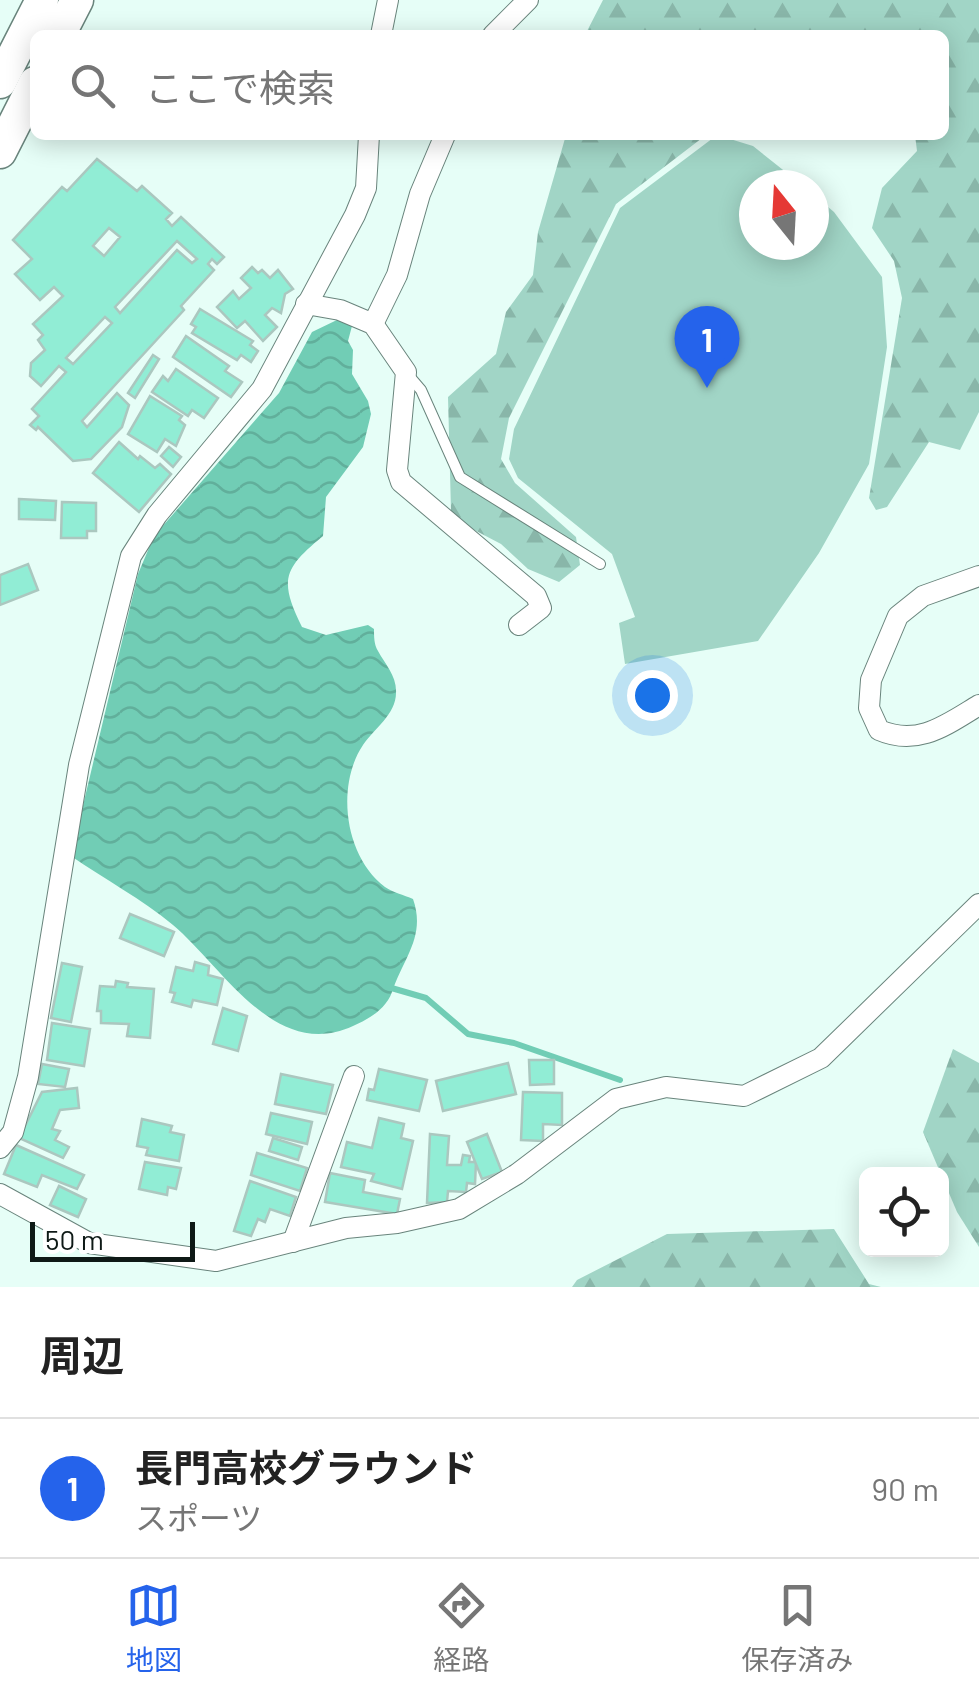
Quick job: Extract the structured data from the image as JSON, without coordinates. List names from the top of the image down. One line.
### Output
{"scale_bar":"50 m","north":"top","page":{"search":"ここで検索","pins":"1","scale":"50 m","heading":"周辺","list":[{"mark":"1","name":"長門高校グラウンド","note":"スポーツ","value":"90 m"}],"nav":["地図","経路","保存済み"]}}
